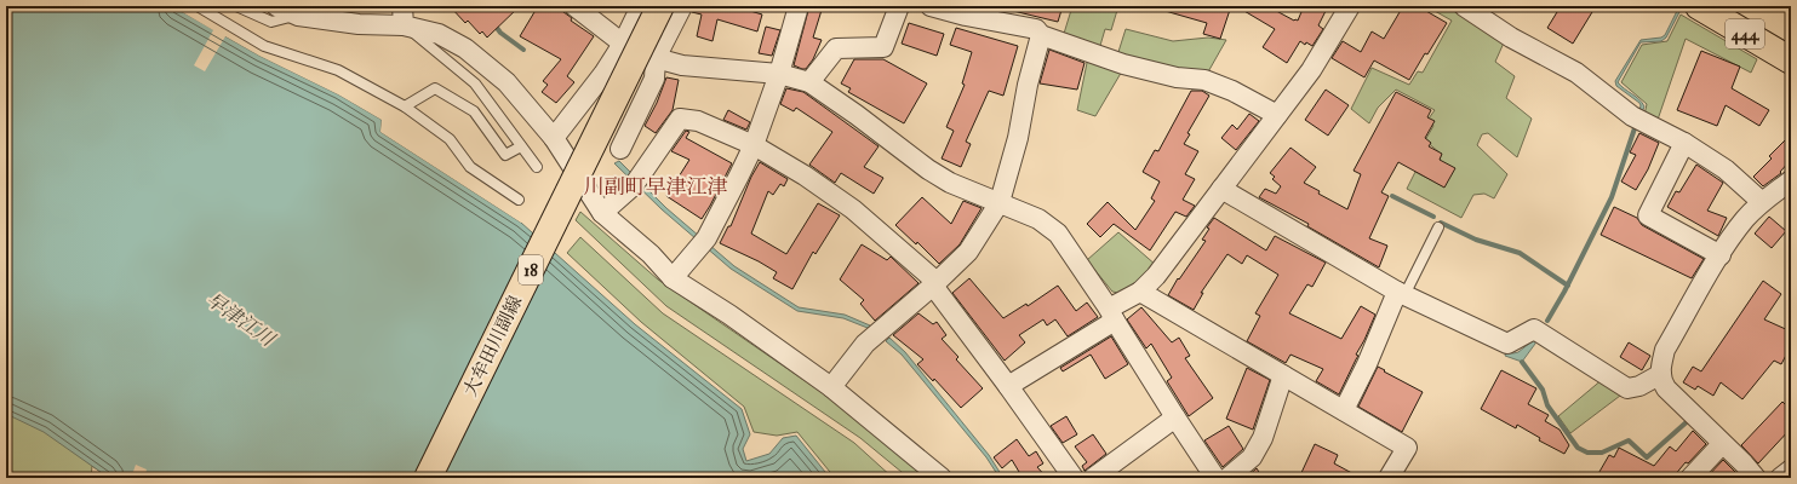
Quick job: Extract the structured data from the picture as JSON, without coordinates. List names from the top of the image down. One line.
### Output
{"streets":{"main road":["444","18","大牟田川副線"]},"districts":["川副町早津江津"],"water":["早津江川"]}
